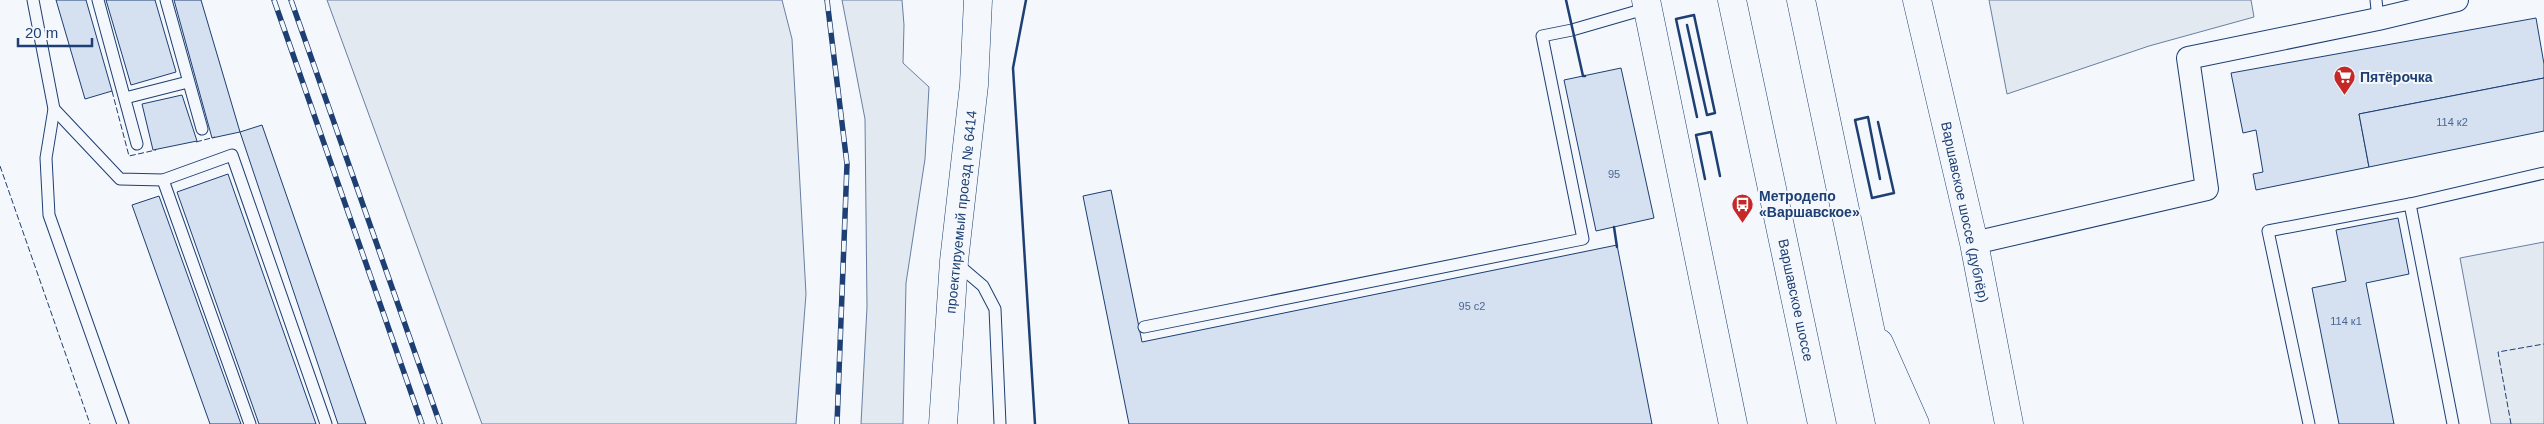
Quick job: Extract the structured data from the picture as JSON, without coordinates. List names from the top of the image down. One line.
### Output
{"streets":{"main road":["проектируемый проезд № 6414","Варшавское шоссе (дублёр)","Варшавское шоссе"]},"places":{"supermarket":["Пятёрочка"],"bus stop":["Метродепо «Варшавское»"]},"house_numbers":["114 к2","95","95 с2","114 к1"],"scale_bar":"20 m"}
